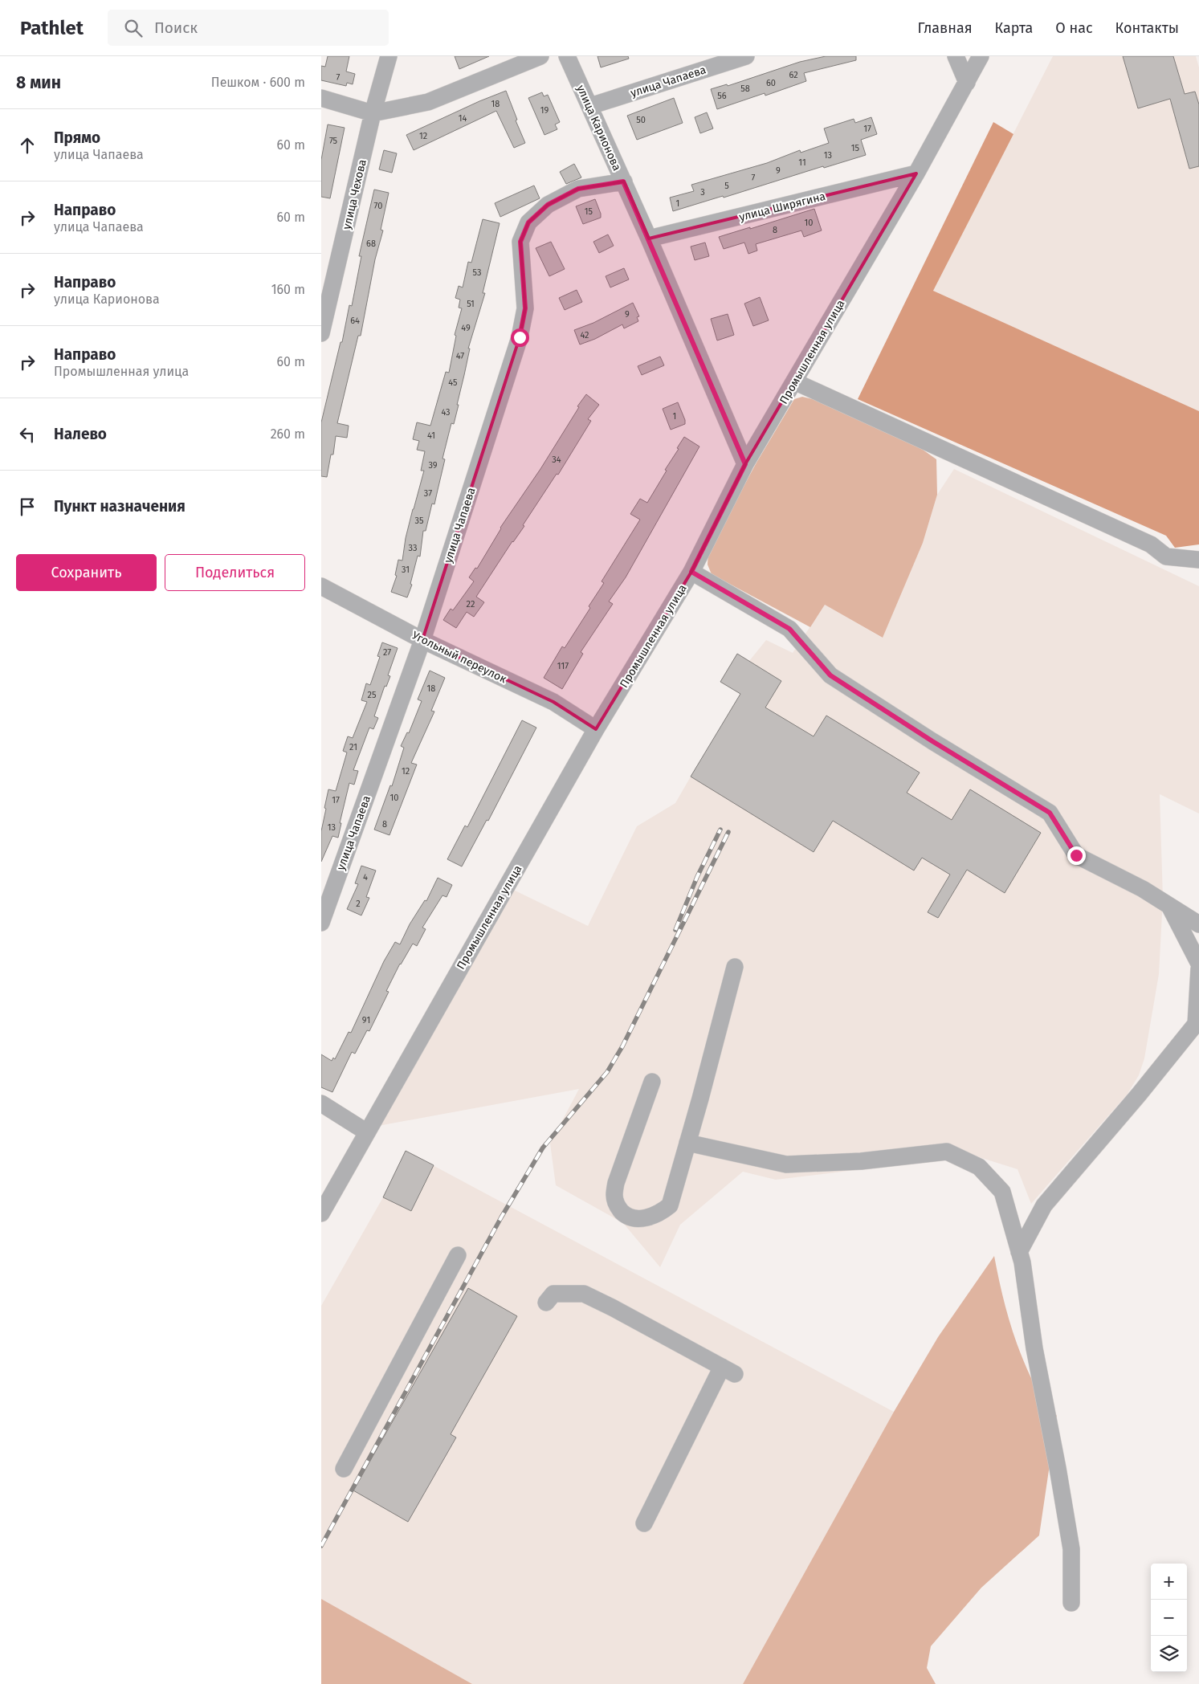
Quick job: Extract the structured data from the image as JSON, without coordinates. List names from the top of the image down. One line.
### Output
{"streets":{"street":["улица Чапаева","улица Карионова","улица Чехова","улица Ширягина","Промышленная улица","Угольный переулок"]},"crossings":[["улица Чапаева","улица Карионова"],["улица Чапаева","Угольный переулок"],["улица Карионова","улица Ширягина"],["улица Карионова","Промышленная улица"],["улица Ширягина","Промышленная улица"],["Промышленная улица","Угольный переулок"]],"house_numbers":["62","7","60","58","56","18","19","14","50","17","12","75","15","13","11","9","7","5","3","1","70","15","10","8","68","53","51","9","64","49","42","47","45","43","1","41","34","39","37","35","33","31","22","27","117","18","25","21","12","10","17","8","13","4","2","91"],"page":{"header":"Pathlet","search":"Поиск","nav":["Главная","Карта","О нас","Контакты"],"heading":["8 мин","Пешком · 600 m"],"list":[["Прямо","улица Чапаева","60 m"],["Направо","улица Чапаева","60 m"],["Направо","улица Карионова","160 m"],["Направо","Промышленная улица","60 m"],["Налево","260 m"],"Пункт назначения"],"buttons":["Сохранить","Поделиться"],"map_buttons":["+","−"]}}
